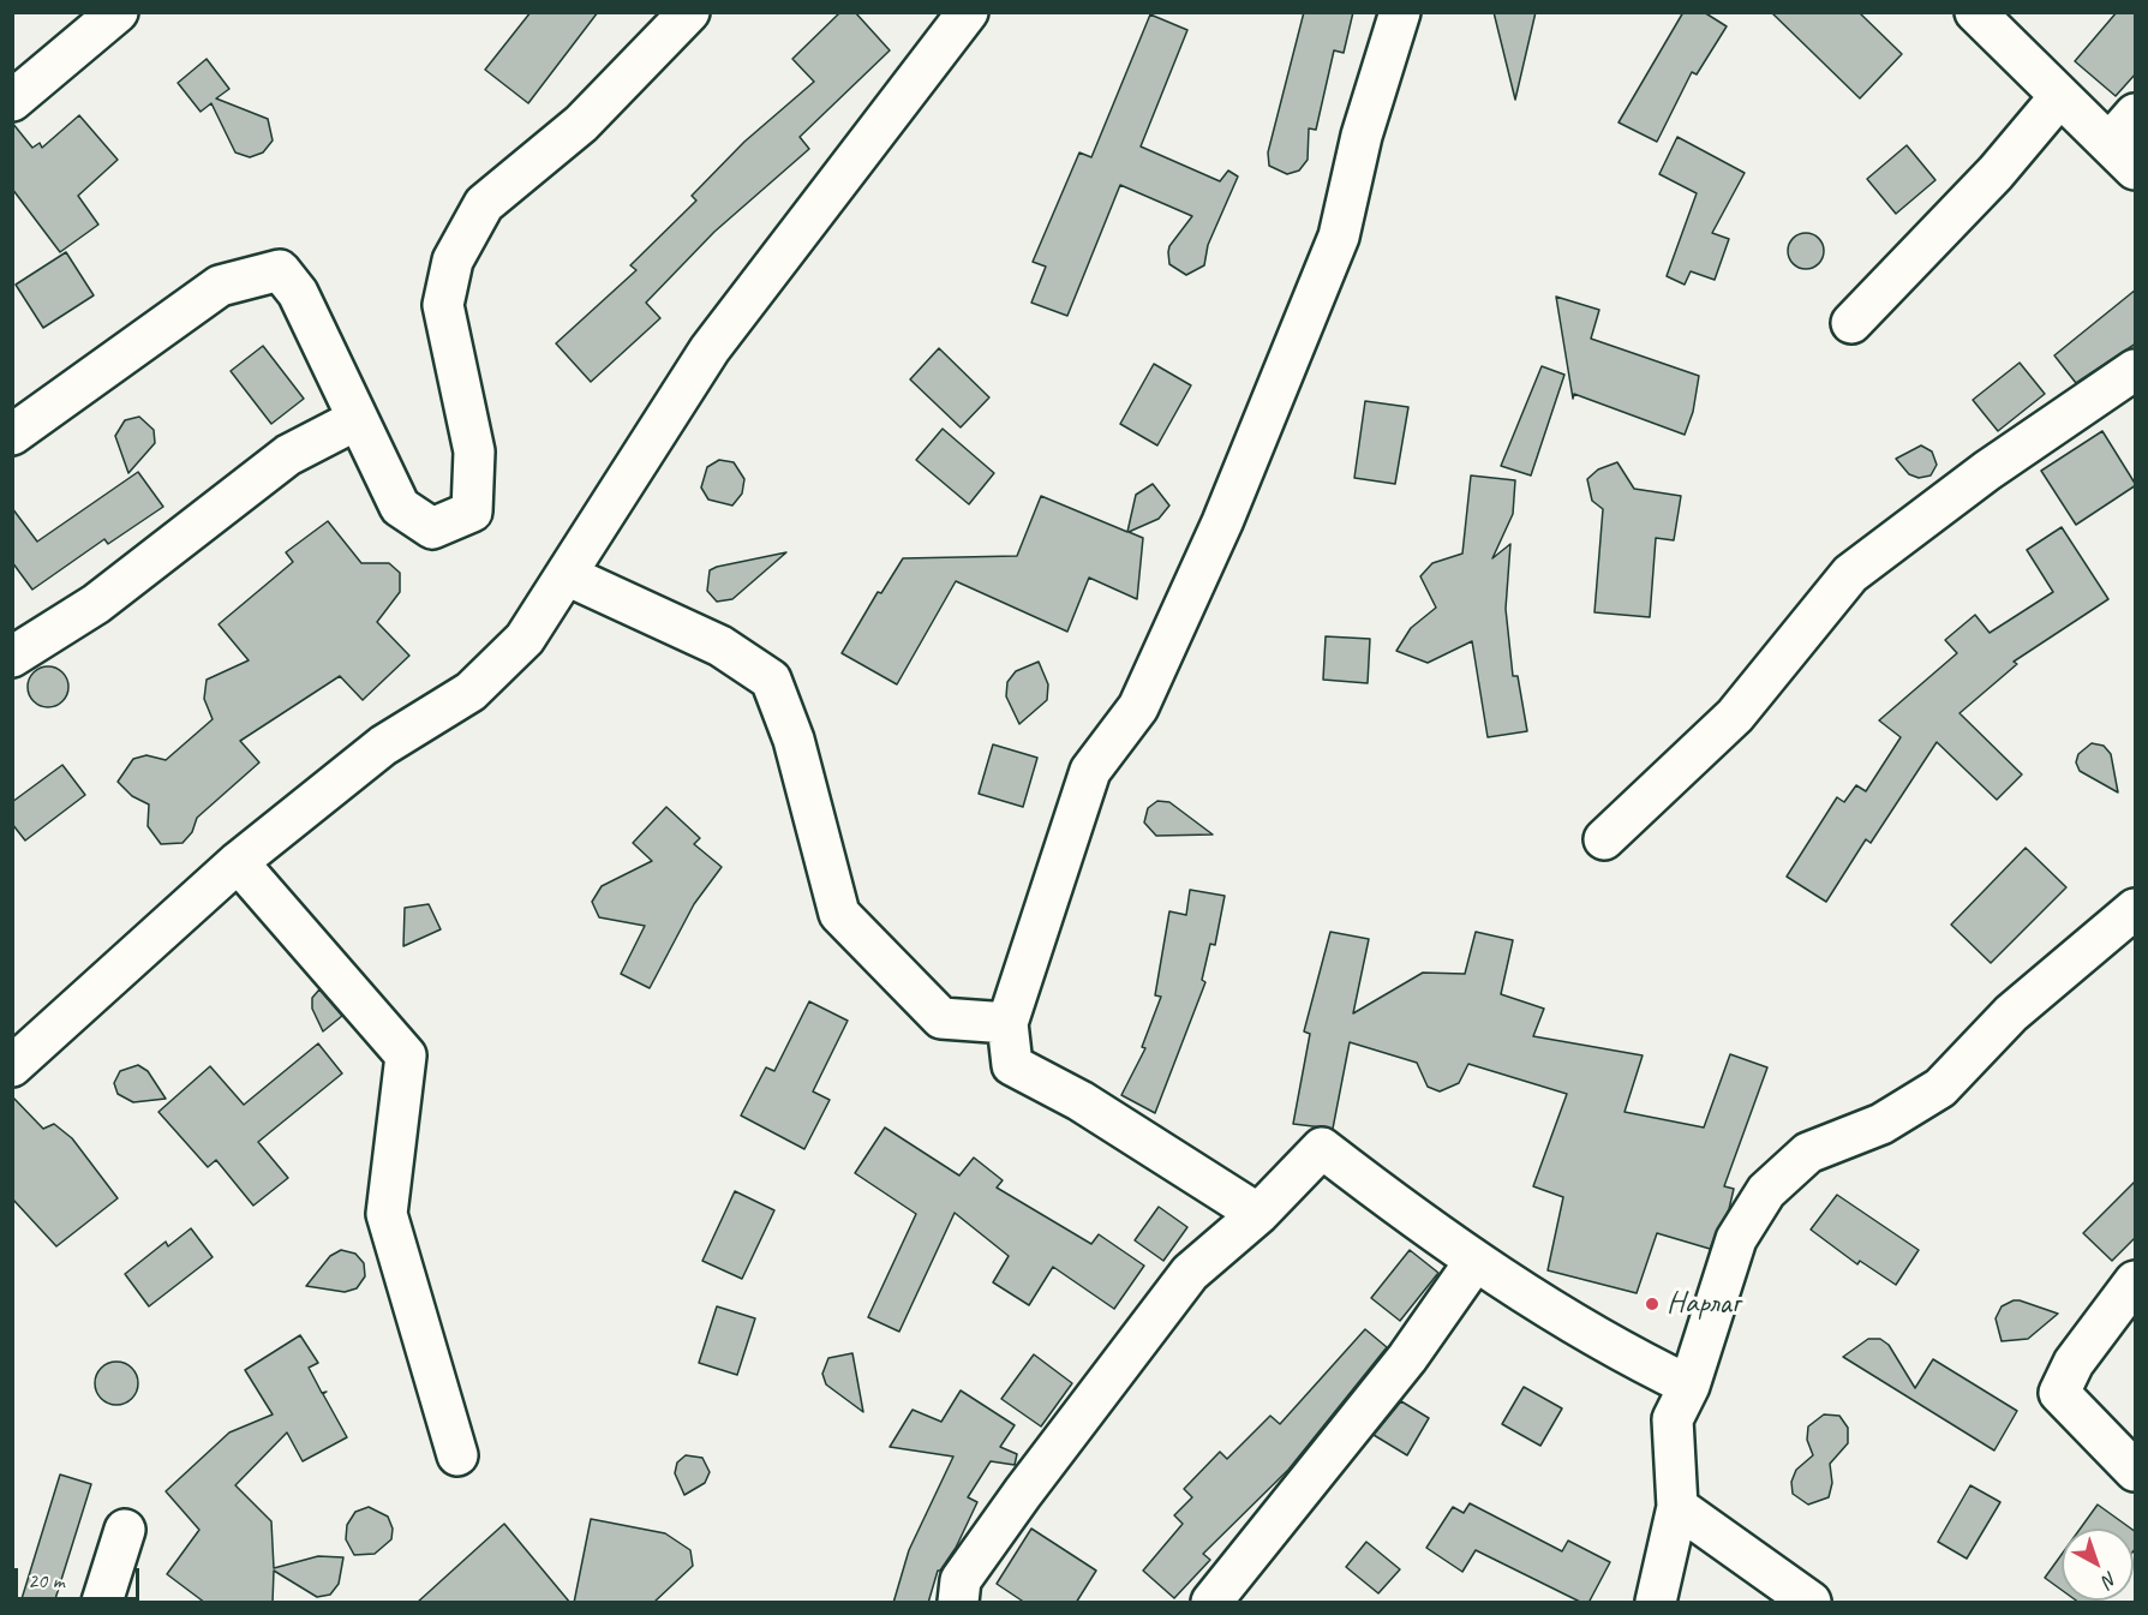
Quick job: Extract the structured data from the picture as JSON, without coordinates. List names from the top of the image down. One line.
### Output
{"places":["Нарлаг"],"scale_bar":"20 m","north":"bottom right"}
